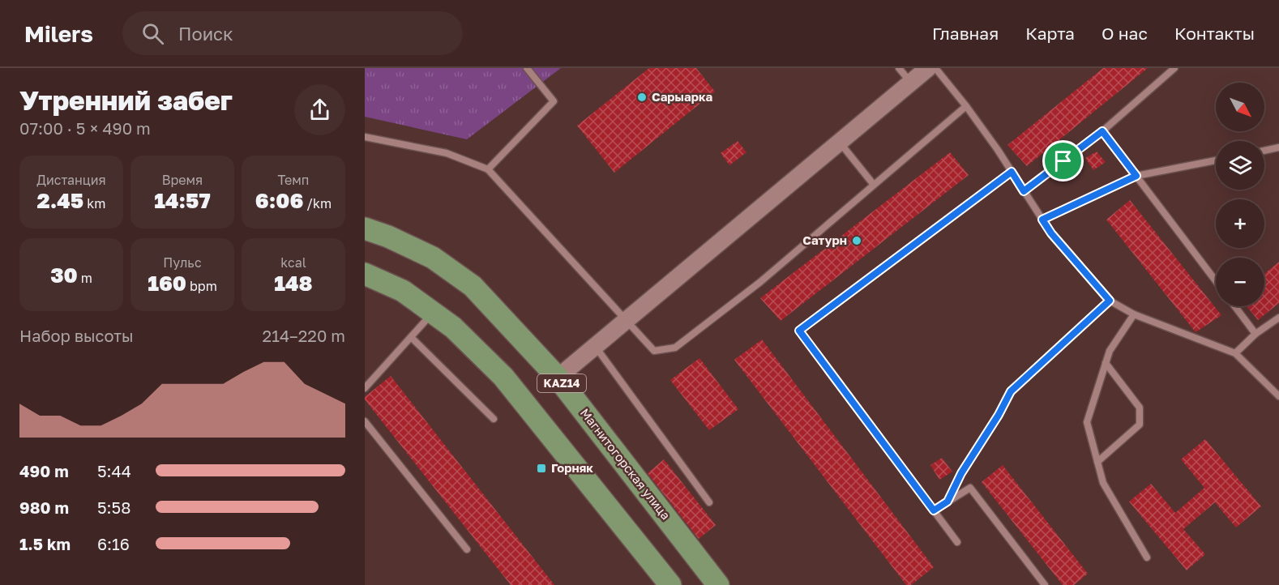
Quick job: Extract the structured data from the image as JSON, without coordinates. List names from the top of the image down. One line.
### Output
{"streets":{"main road":["KAZ14","Магнитогорская улица"]},"places":{"other":["Сарыарка","Сатурн"],"transit":["Горняк"]},"north":"bottom right","page":{"header":"Milers","search":"Поиск","nav":["Главная","Карта","О нас","Контакты"],"heading":["Утренний забег","07:00 · 5 × 490 m"],"map_buttons":["+","−"],"stats":[["Дистанция","2.45 km"],["Время","14:57"],["Темп","6:06 /km"],["30 m"],["Пульс","160 bpm"],["kcal","148"]],"chart":["Набор высоты","214–220 m"],"list":[{"name":"490 m","note":"5:44"},{"name":"980 m","note":"5:58"},{"name":"1.5 km","note":"6:16"}]}}
